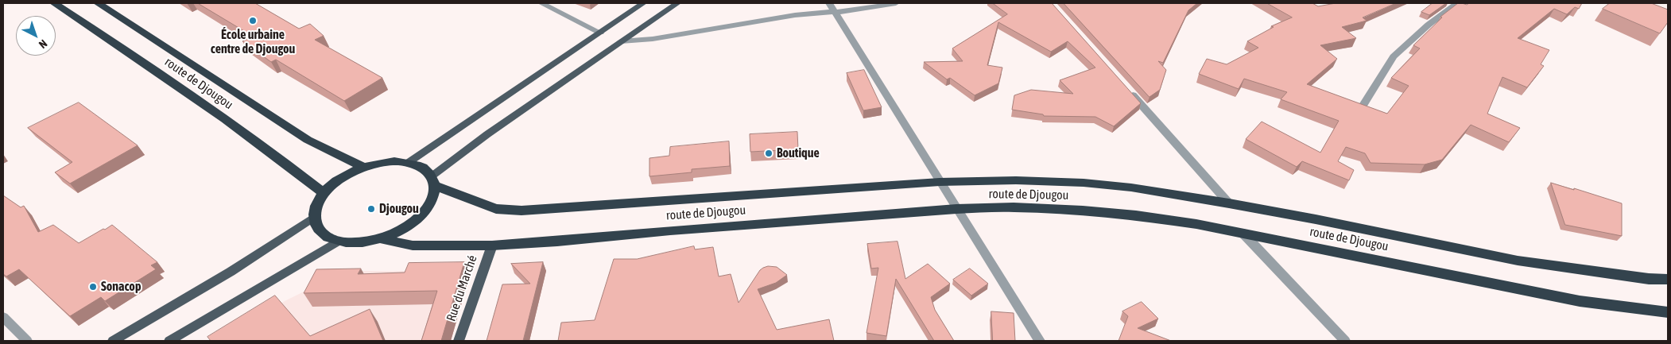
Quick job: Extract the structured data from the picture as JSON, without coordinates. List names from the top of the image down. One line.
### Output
{"streets":{"highway":["route de Djougou"],"main road":["Rue du Marché"]},"crossings":[["route de Djougou","Rue du Marché"]],"places":["École urbaine centre de Djougou","Boutique","Djougou","Sonacop"],"north":"bottom right"}
